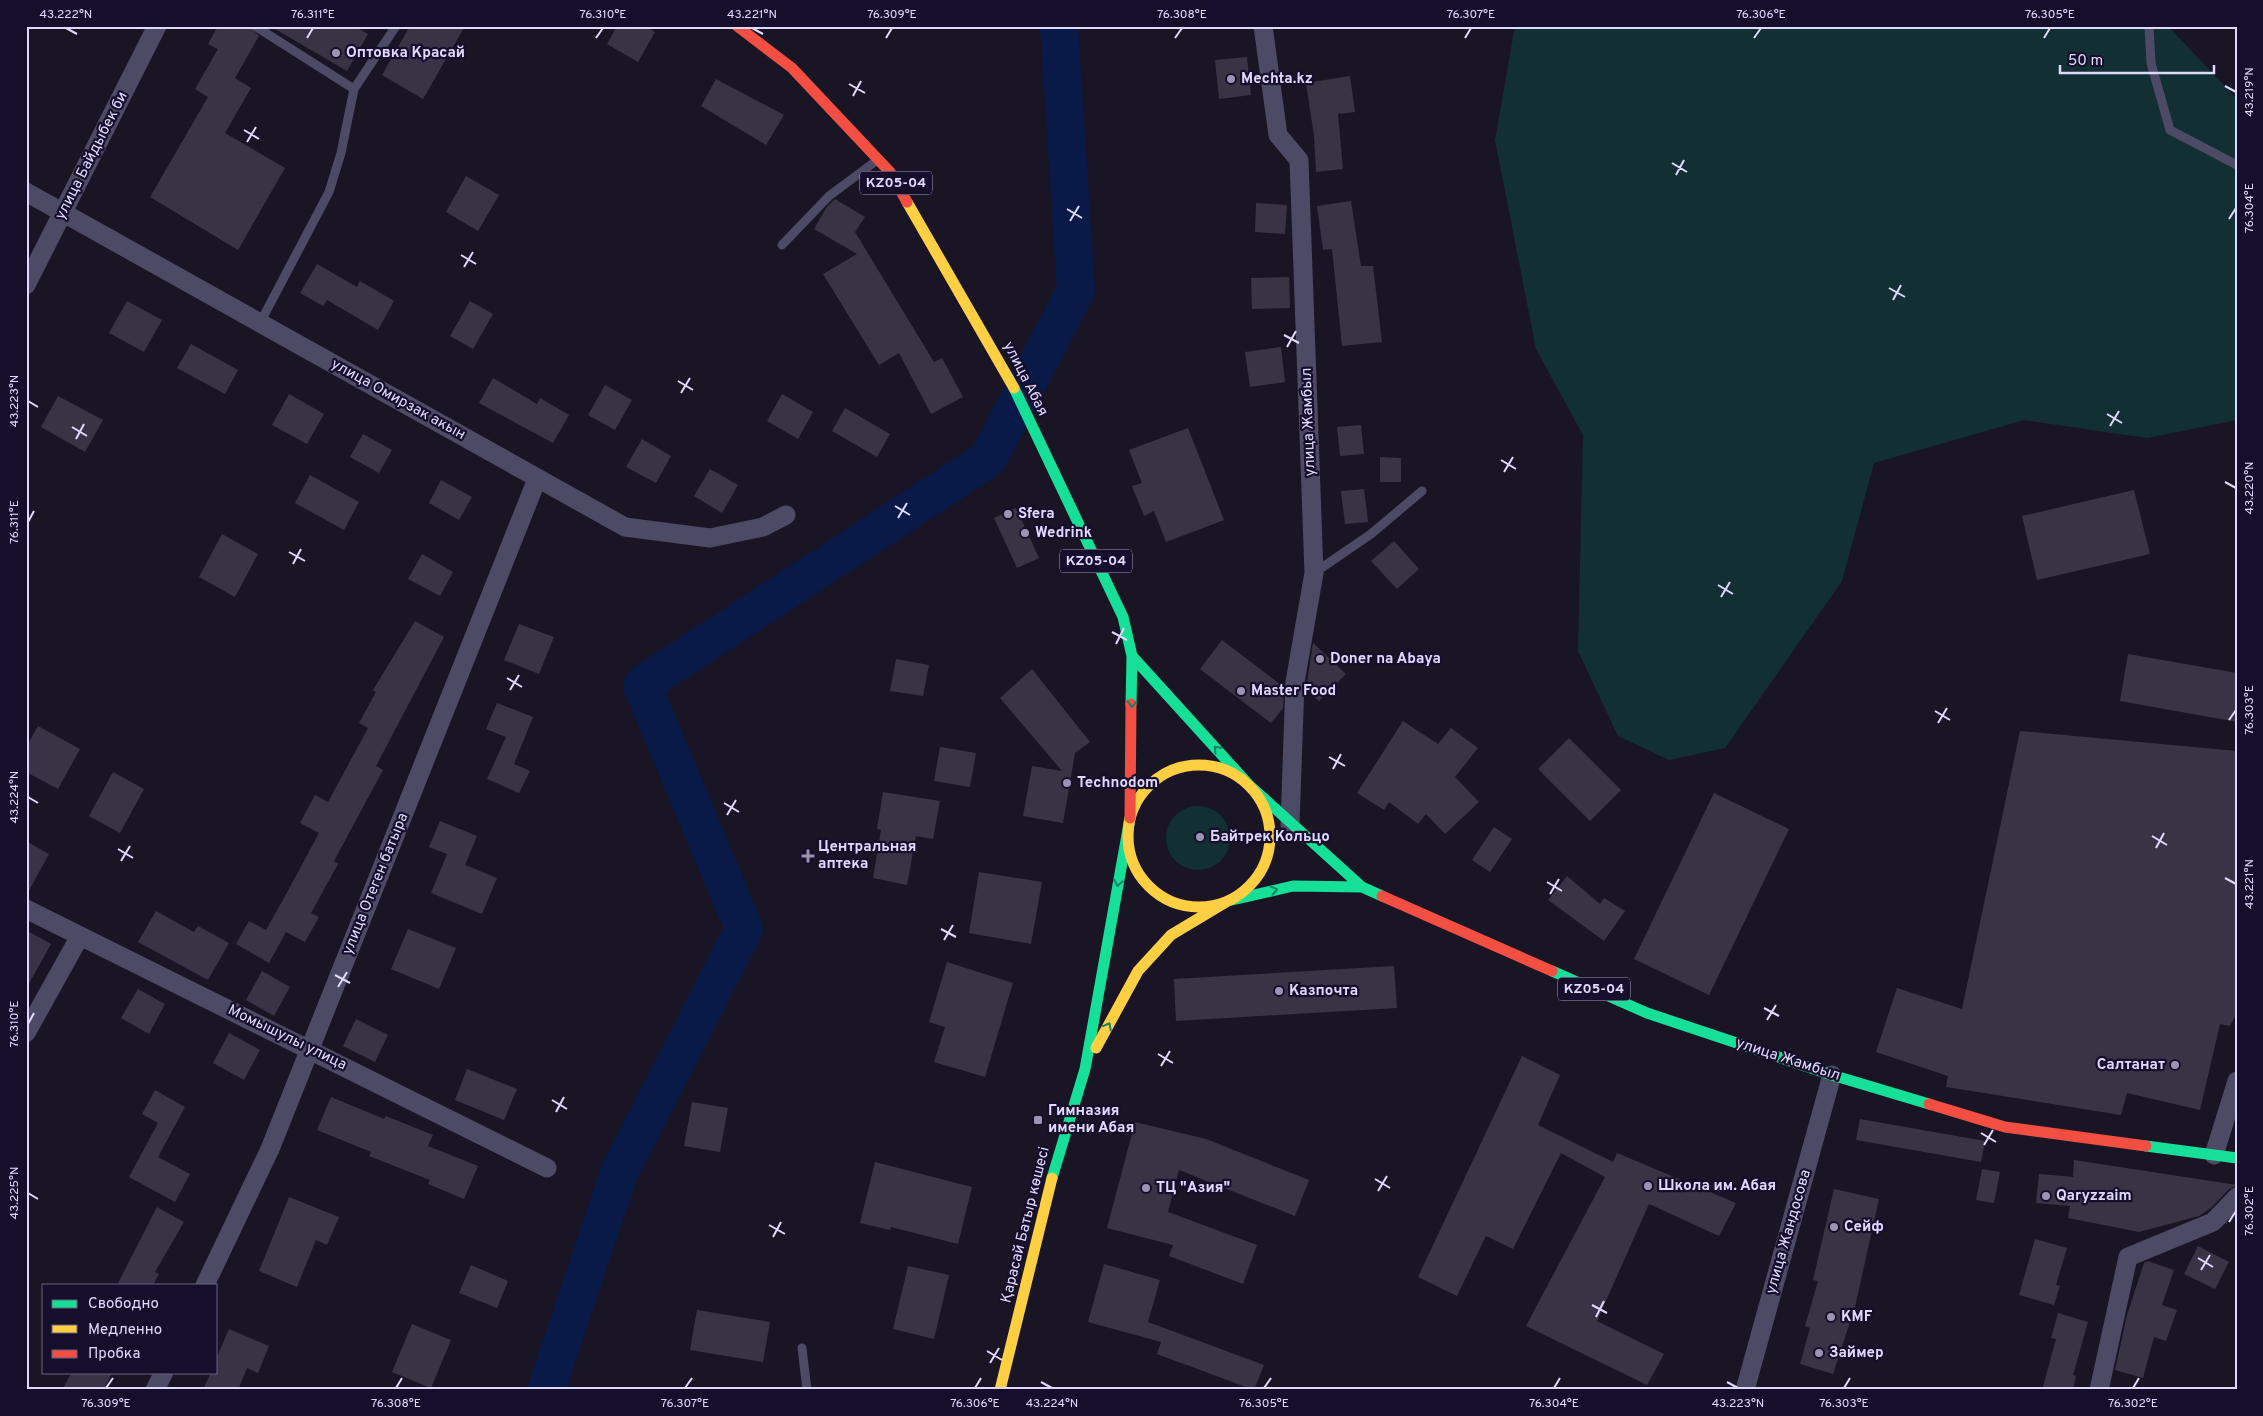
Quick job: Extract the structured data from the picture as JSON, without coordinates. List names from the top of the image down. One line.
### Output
{"streets":{"main road":["KZ05-04","улица Абая","улица Жамбыл","Қарасай Батыр көшесі"],"street":["улица Байдыбек би","улица Омирзак акын","улица Отеген батыра","Момышулы улица","улица Жандосова"]},"crossings":[["улица Байдыбек би","улица Омирзак акын"],["KZ05-04","улица Абая"],["KZ05-04","улица Жамбыл"],["улица Абая","улица Жамбыл"],["улица Омирзак акын","улица Отеген батыра"],["улица Жамбыл","улица Жандосова"],["улица Отеген батыра","Момышулы улица"]],"places":{"other":["Оптовка Красай","Mechta.kz","Sfera","Wedrink","Doner na Abaya","Master Food","Technodom","Байтрек Кольцо","Казпочта","Салтанат","Школа им. Абая","ТЦ \"Азия\"","Qaryzzaim","Сейф","KMF","Займер"],"health":["Центральная аптека"],"transit":["Гимназия имени Абая"]},"legend":["Свободно","Медленно","Пробка"],"scale_bar":"50 m","coordinates":["43.222°N","76.311°E","76.310°E","43.221°N","76.309°E","76.308°E","76.307°E","76.306°E","76.305°E","43.219°N","76.304°E","43.223°N","43.220°N","76.303°E","43.224°N","43.225°N","76.302°E"]}
